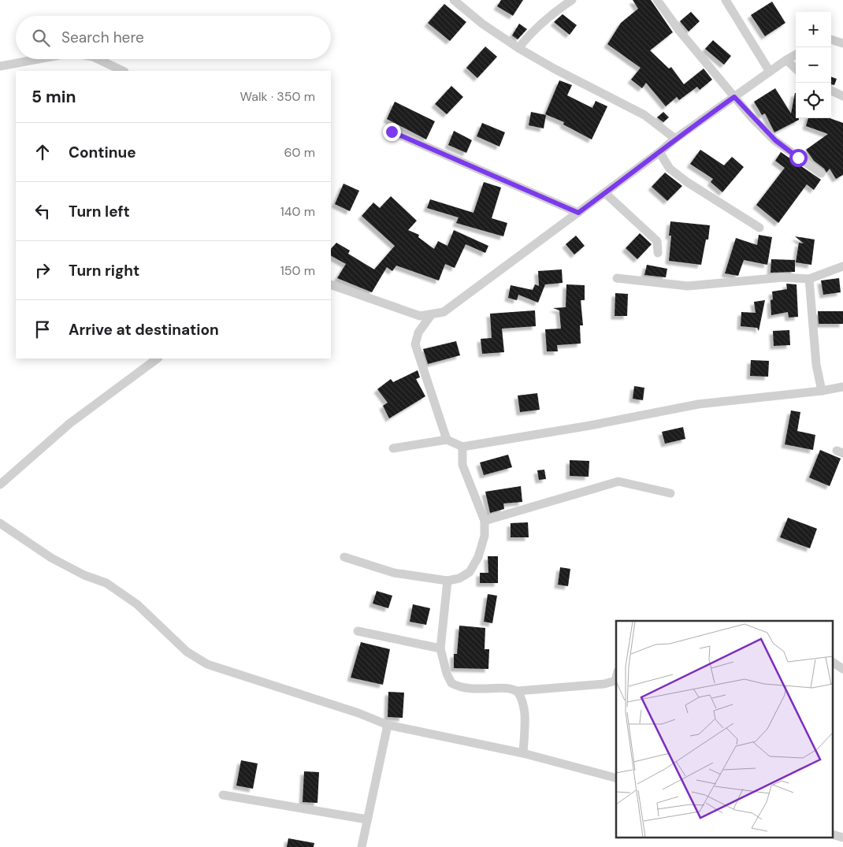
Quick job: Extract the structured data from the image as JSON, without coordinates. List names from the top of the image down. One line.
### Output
{"page":{"map_buttons":["+","−"],"search":"Search here","heading":["5 min","Walk · 350 m"],"list":[["Continue","60 m"],["Turn left","140 m"],["Turn right","150 m"],"Arrive at destination"]}}
